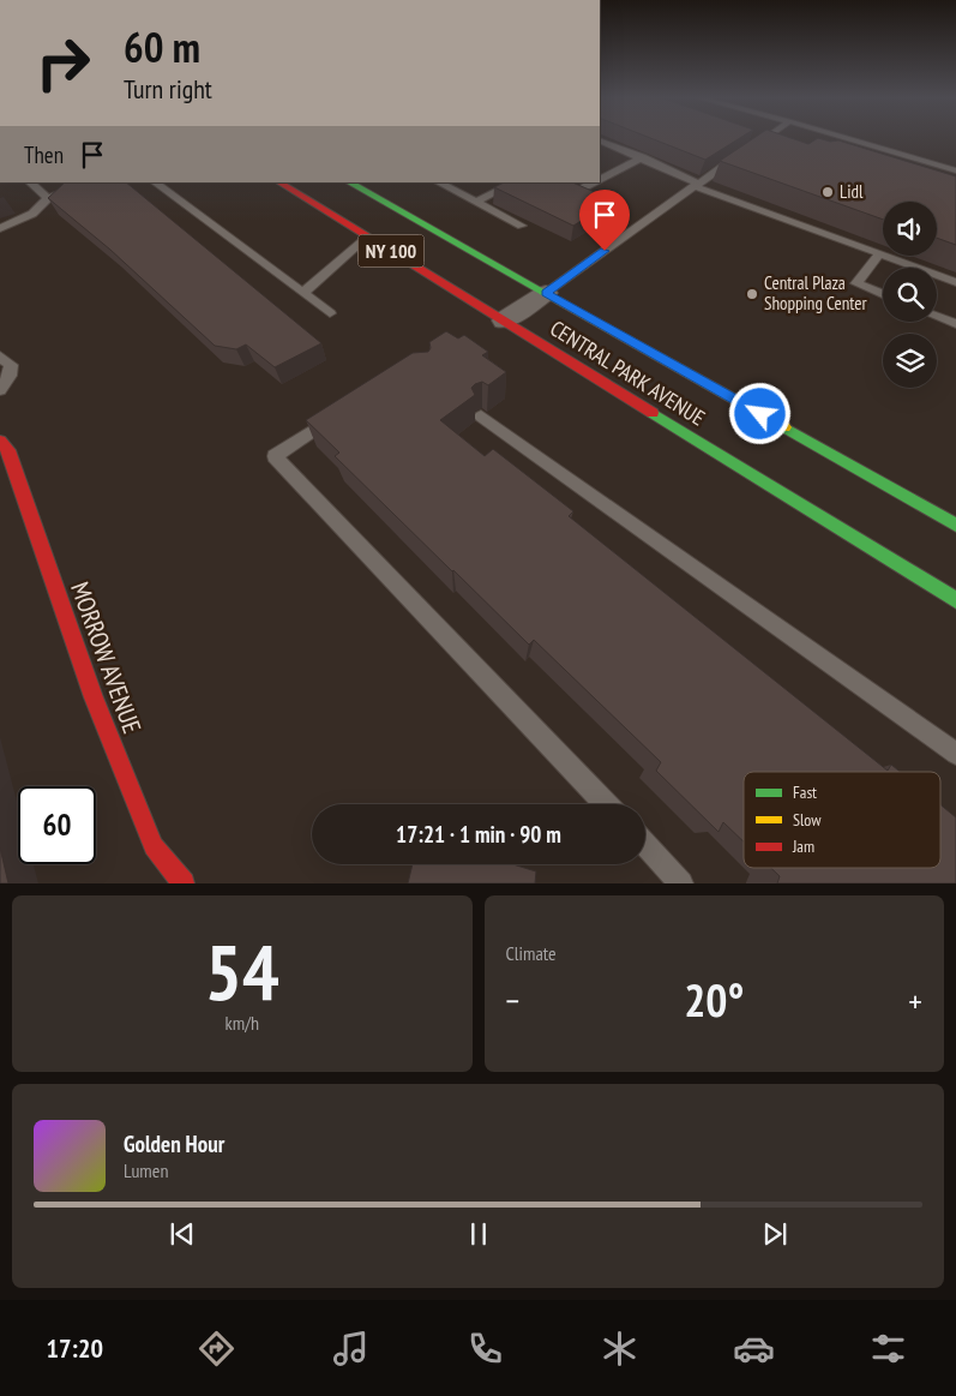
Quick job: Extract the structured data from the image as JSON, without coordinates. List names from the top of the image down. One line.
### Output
{"streets":{"main road":["NY 100","CENTRAL PARK AVENUE","MORROW AVENUE"]},"places":["Lidl","Central Plaza Shopping Center"],"legend":["Fast","Slow","Jam"],"page":{"turn":["60 m","Turn right"],"then":"Then","limit":"60","trip":"17:21 · 1 min · 90 m","tile":[["54","km/h"],"Climate"],"heat":["−","20°","+"],"song":["Golden Hour","Lumen"],"tabs":"17:20"}}
